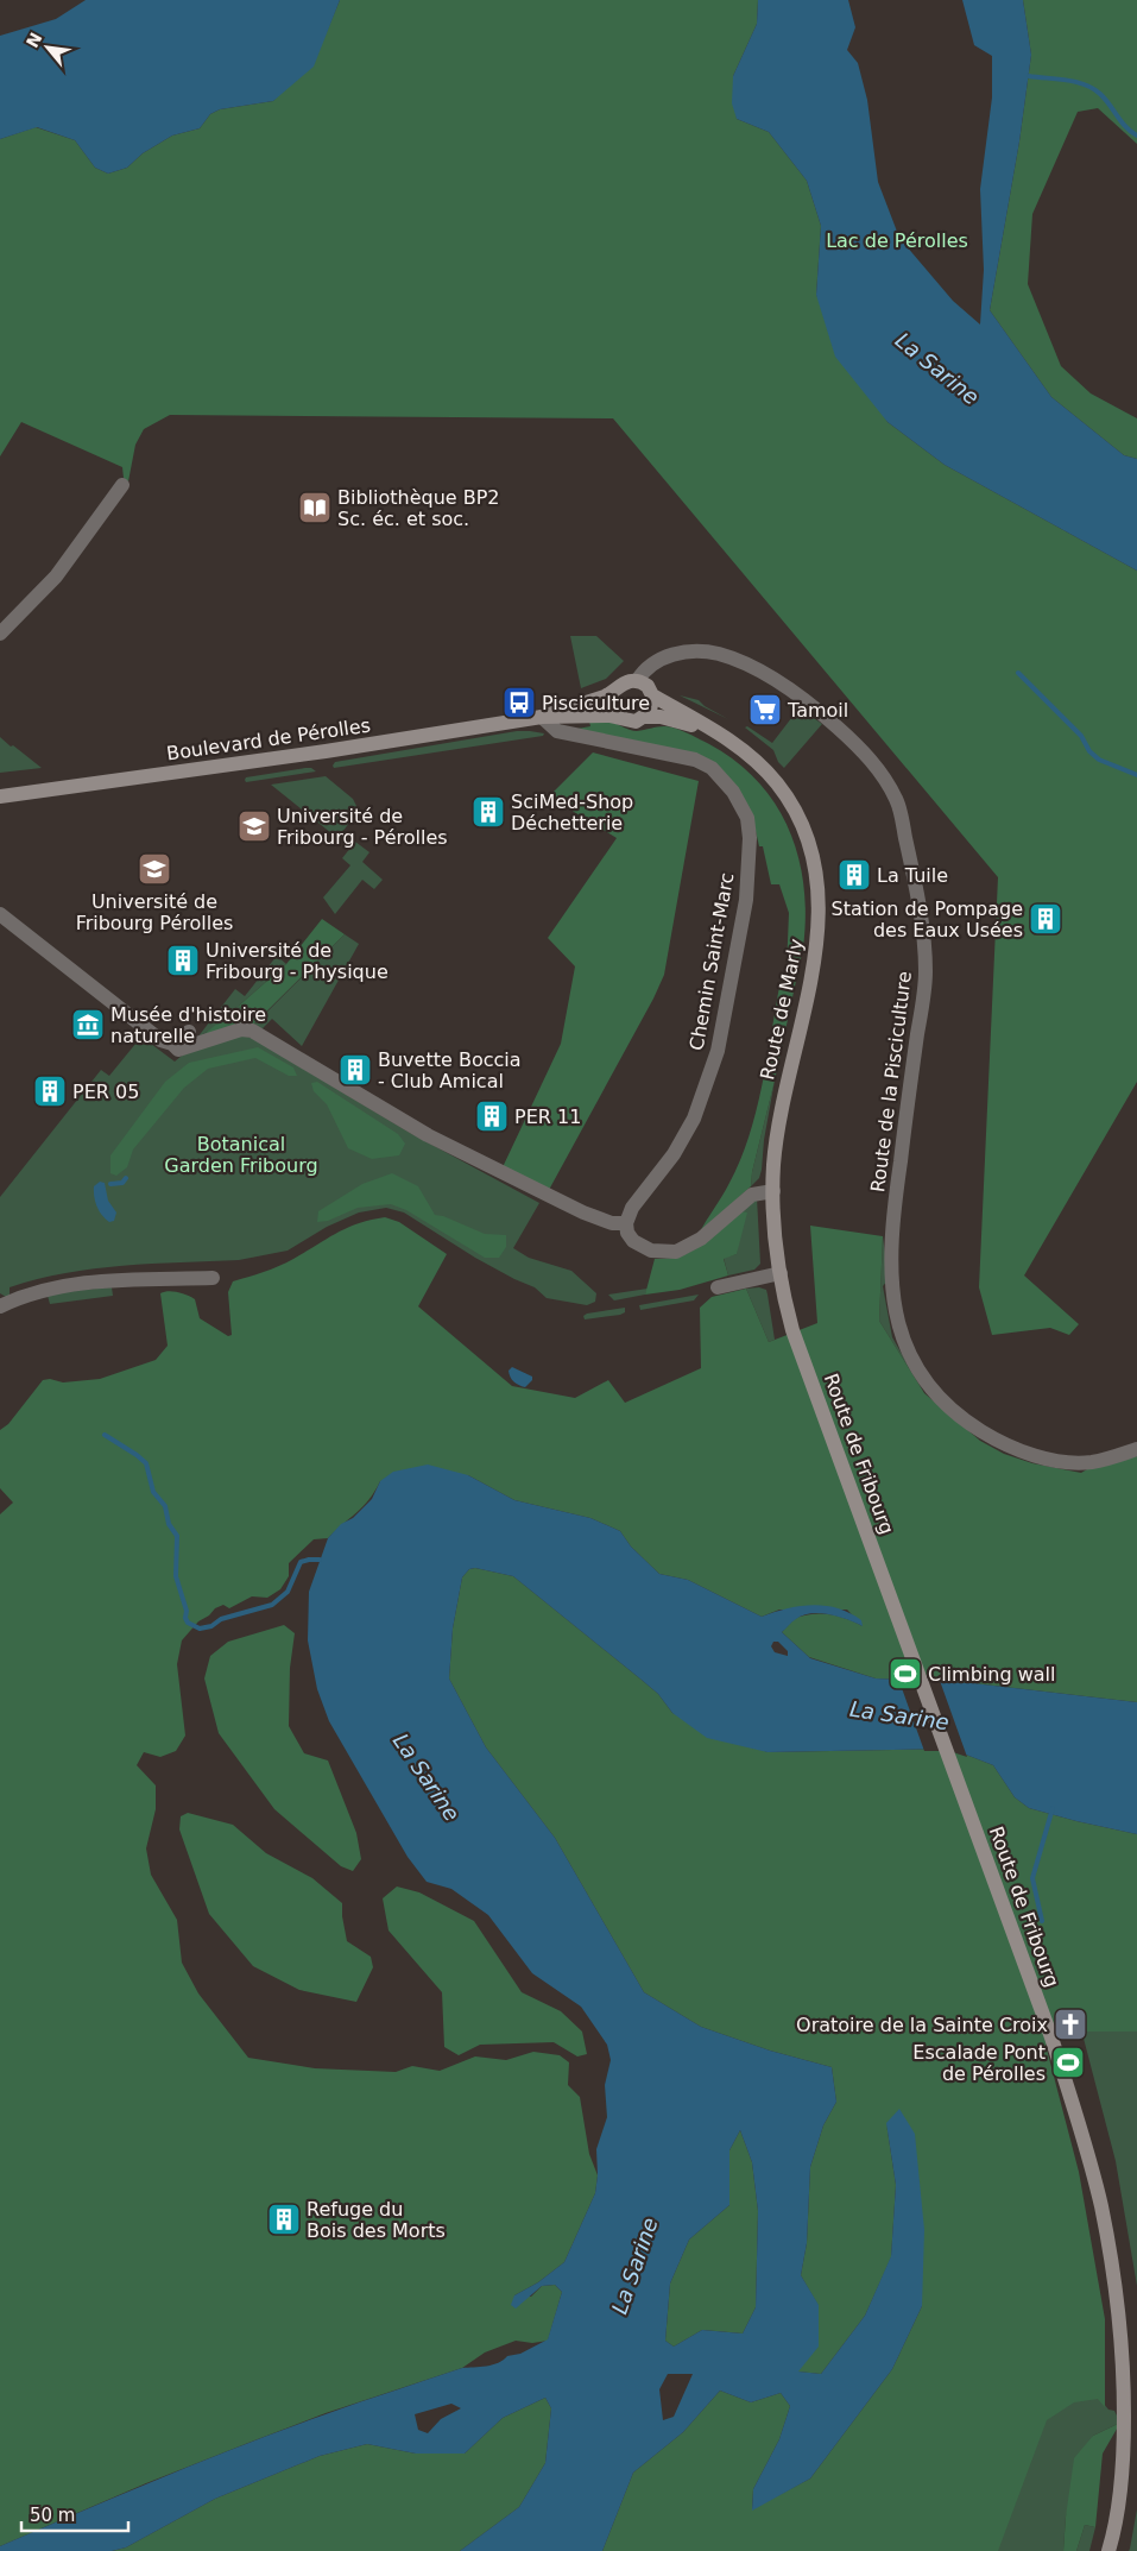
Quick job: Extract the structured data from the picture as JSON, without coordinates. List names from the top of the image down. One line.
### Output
{"streets":{"main road":["Boulevard de Pérolles","Route de Marly","Route de Fribourg"],"street":["Chemin Saint-Marc","Route de la Pisciculture"]},"crossings":[["Boulevard de Pérolles","Chemin Saint-Marc"],["Route de Marly","Route de la Pisciculture"],["Route de Marly","Route de Fribourg"]],"water":["La Sarine"],"parks":["Lac de Pérolles","Botanical Garden Fribourg"],"places":{"library":["Bibliothèque BP2 Sc. éc. et soc."],"bus stop":["Pisciculture"],"supermarket":["Tamoil"],"building":["SciMed-Shop Déchetterie","La Tuile","Station de Pompage des Eaux Usées","Université de Fribourg - Physique","Buvette Boccia - Club Amical","PER 05","PER 11","Refuge du Bois des Morts"],"school or university":["Université de Fribourg - Pérolles","Université de Fribourg Pérolles"],"museum":["Musée d'histoire naturelle"],"sports":["Climbing wall","Escalade Pont de Pérolles"],"church":["Oratoire de la Sainte Croix"]},"scale_bar":"50 m","north":"top left"}
